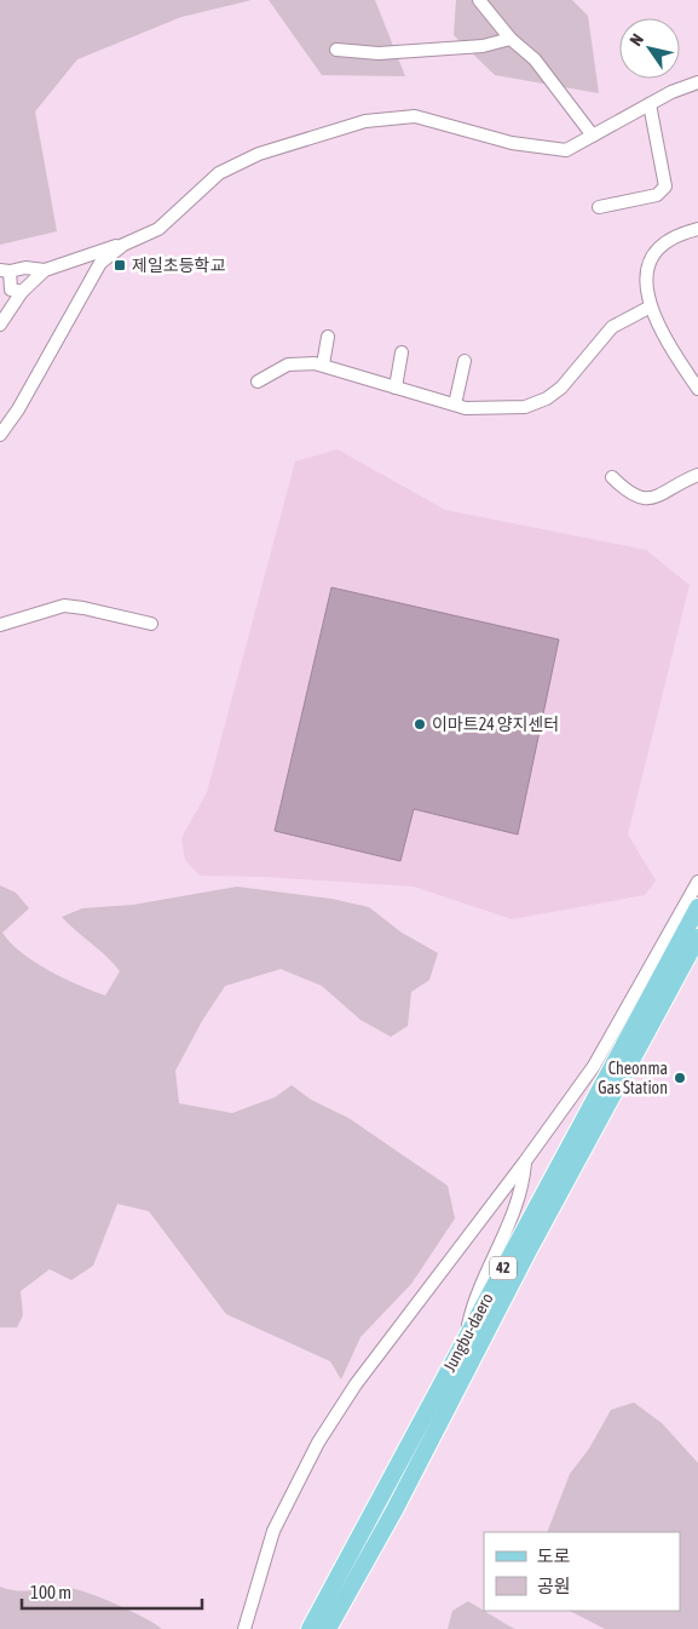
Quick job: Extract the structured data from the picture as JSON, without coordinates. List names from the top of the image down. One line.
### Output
{"streets":{"main road":["42","Jungbu-daero"]},"places":{"transit":["제일초등학교"],"other":["이마트24 양지센터","Cheonma Gas Station"]},"legend":["도로","공원"],"scale_bar":"100 m","north":"top left"}
